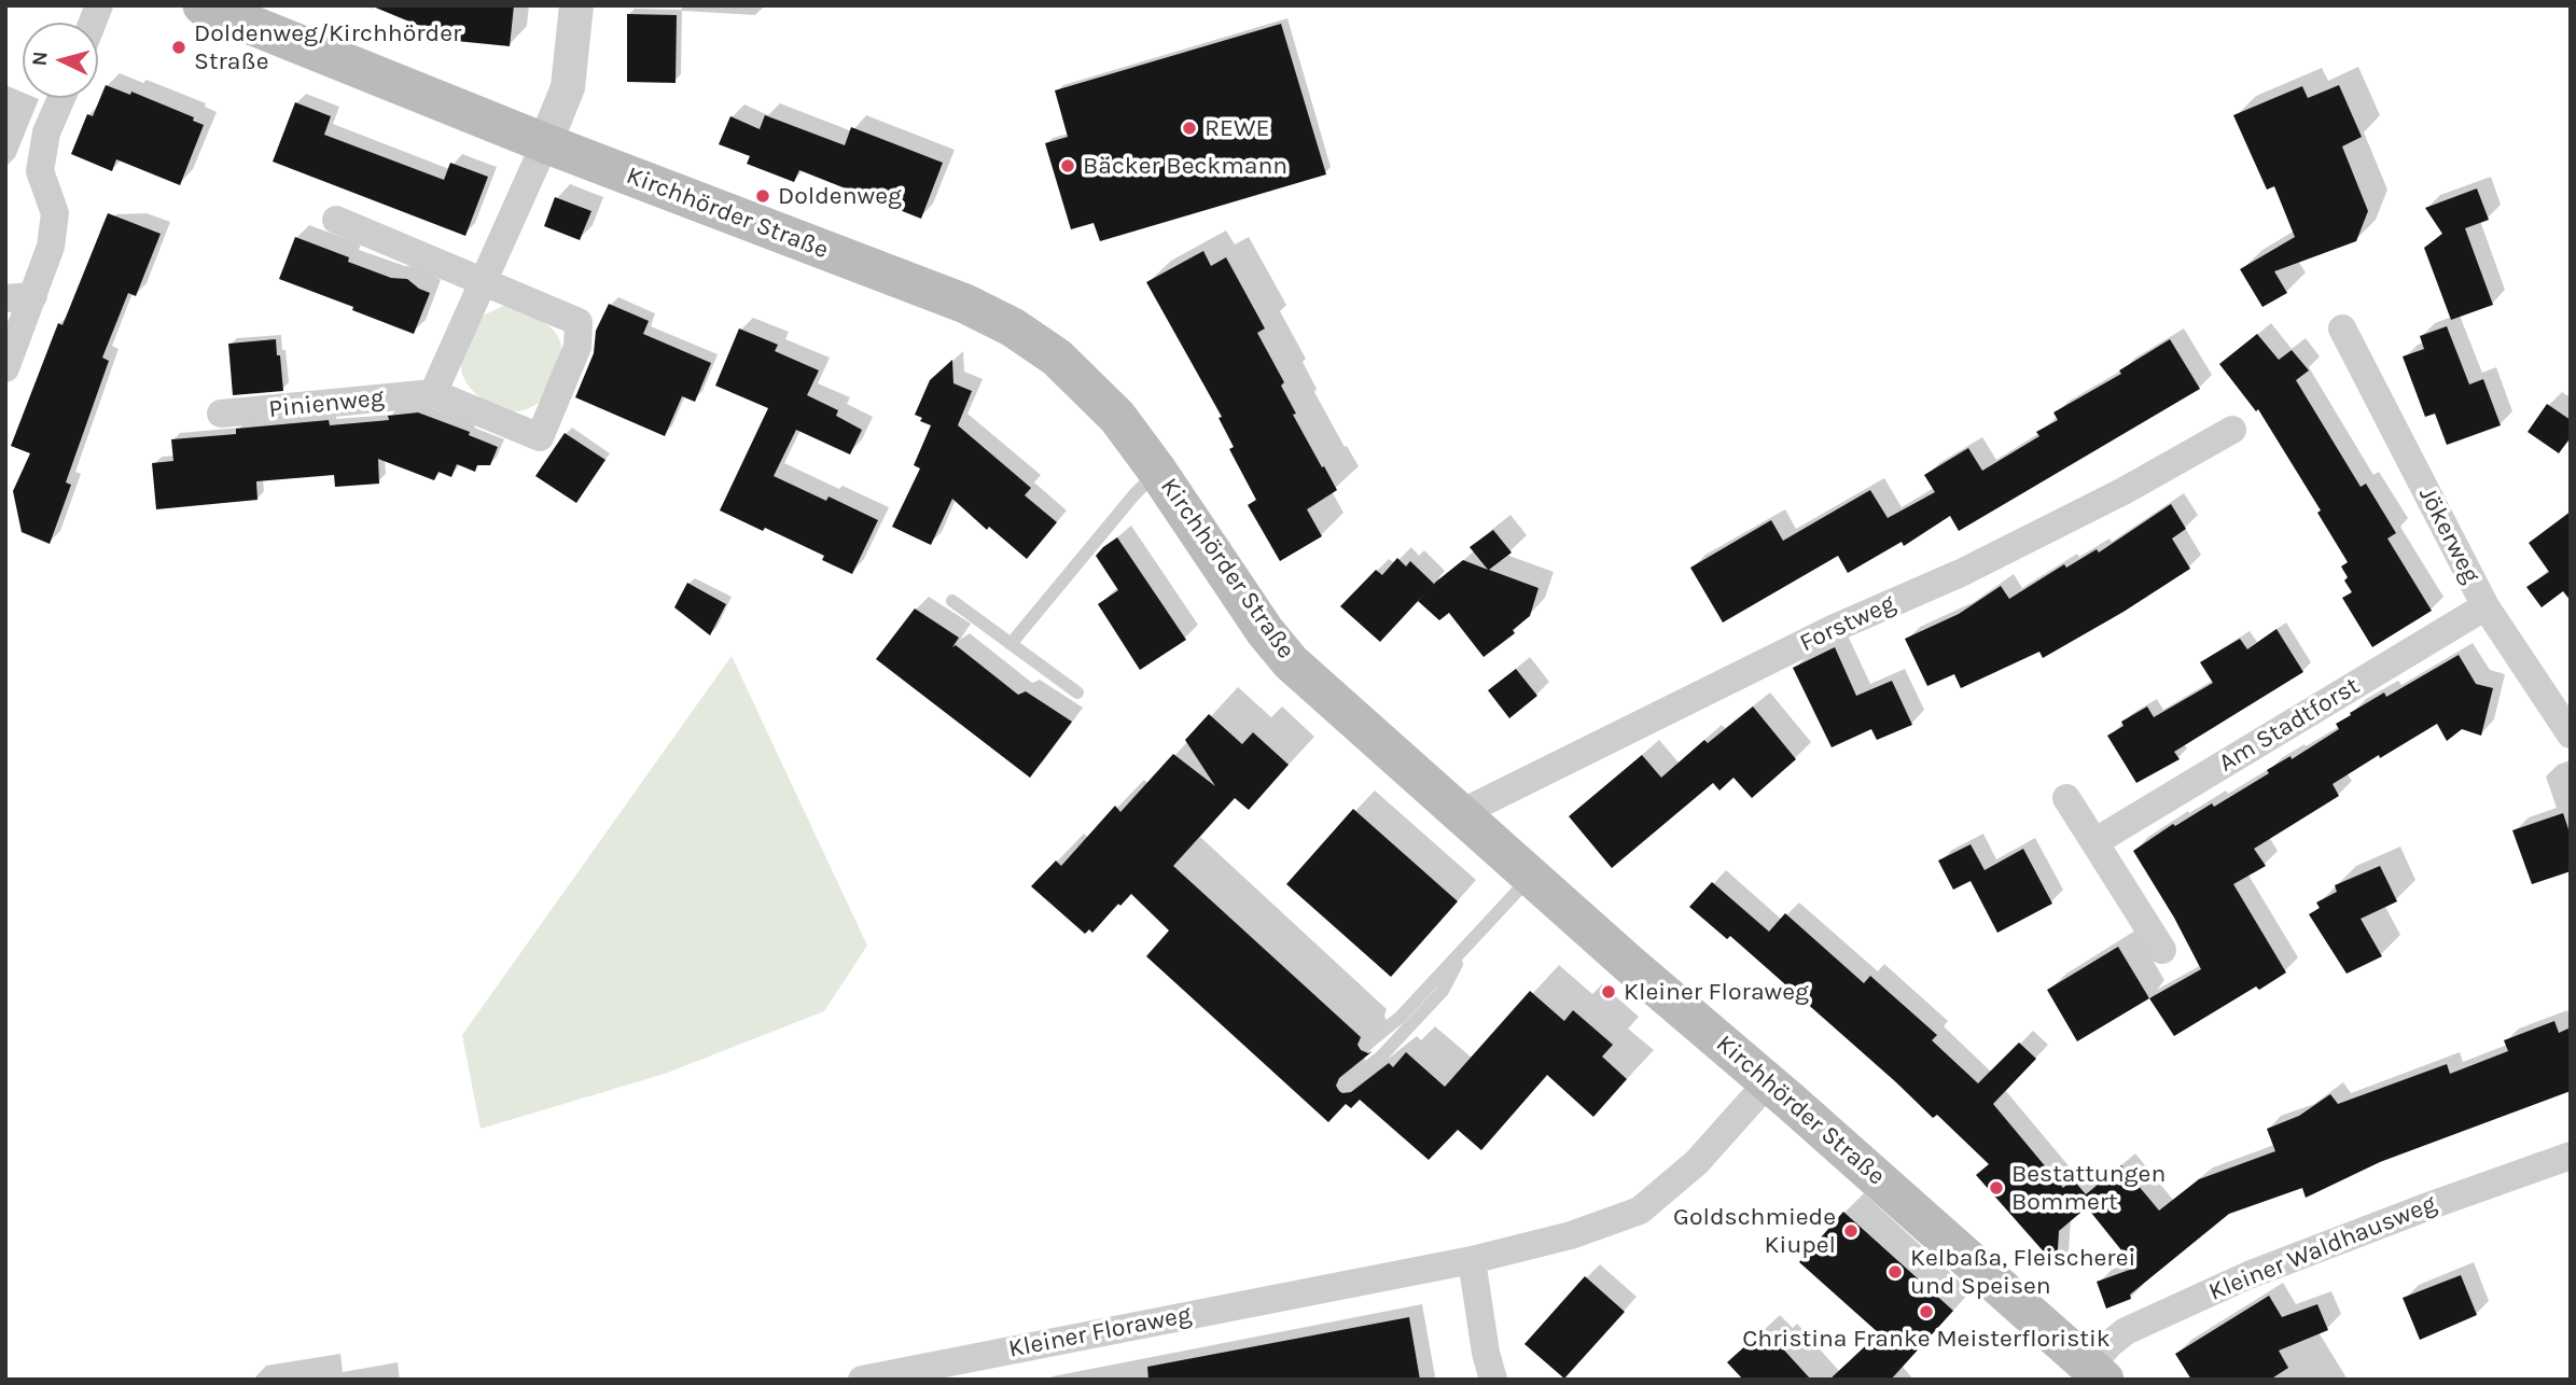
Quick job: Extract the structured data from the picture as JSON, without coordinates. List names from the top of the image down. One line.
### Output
{"streets":{"main road":["Kirchhörder Straße"],"street":["Pinienweg","Jökerweg","Forstweg","Am Stadtforst","Kleiner Waldhausweg","Kleiner Floraweg"]},"crossings":[["Kirchhörder Straße","Forstweg"],["Kirchhörder Straße","Kleiner Waldhausweg"],["Kirchhörder Straße","Kleiner Floraweg"],["Jökerweg","Am Stadtforst"]],"places":["Doldenweg/Kirchhörder Straße","REWE","Bäcker Beckmann","Doldenweg","Kleiner Floraweg","Bestattungen Bommert","Goldschmiede Kiupel","Kelbaßa, Fleischerei und Speisen","Christina Franke Meisterfloristik"],"north":"left"}
